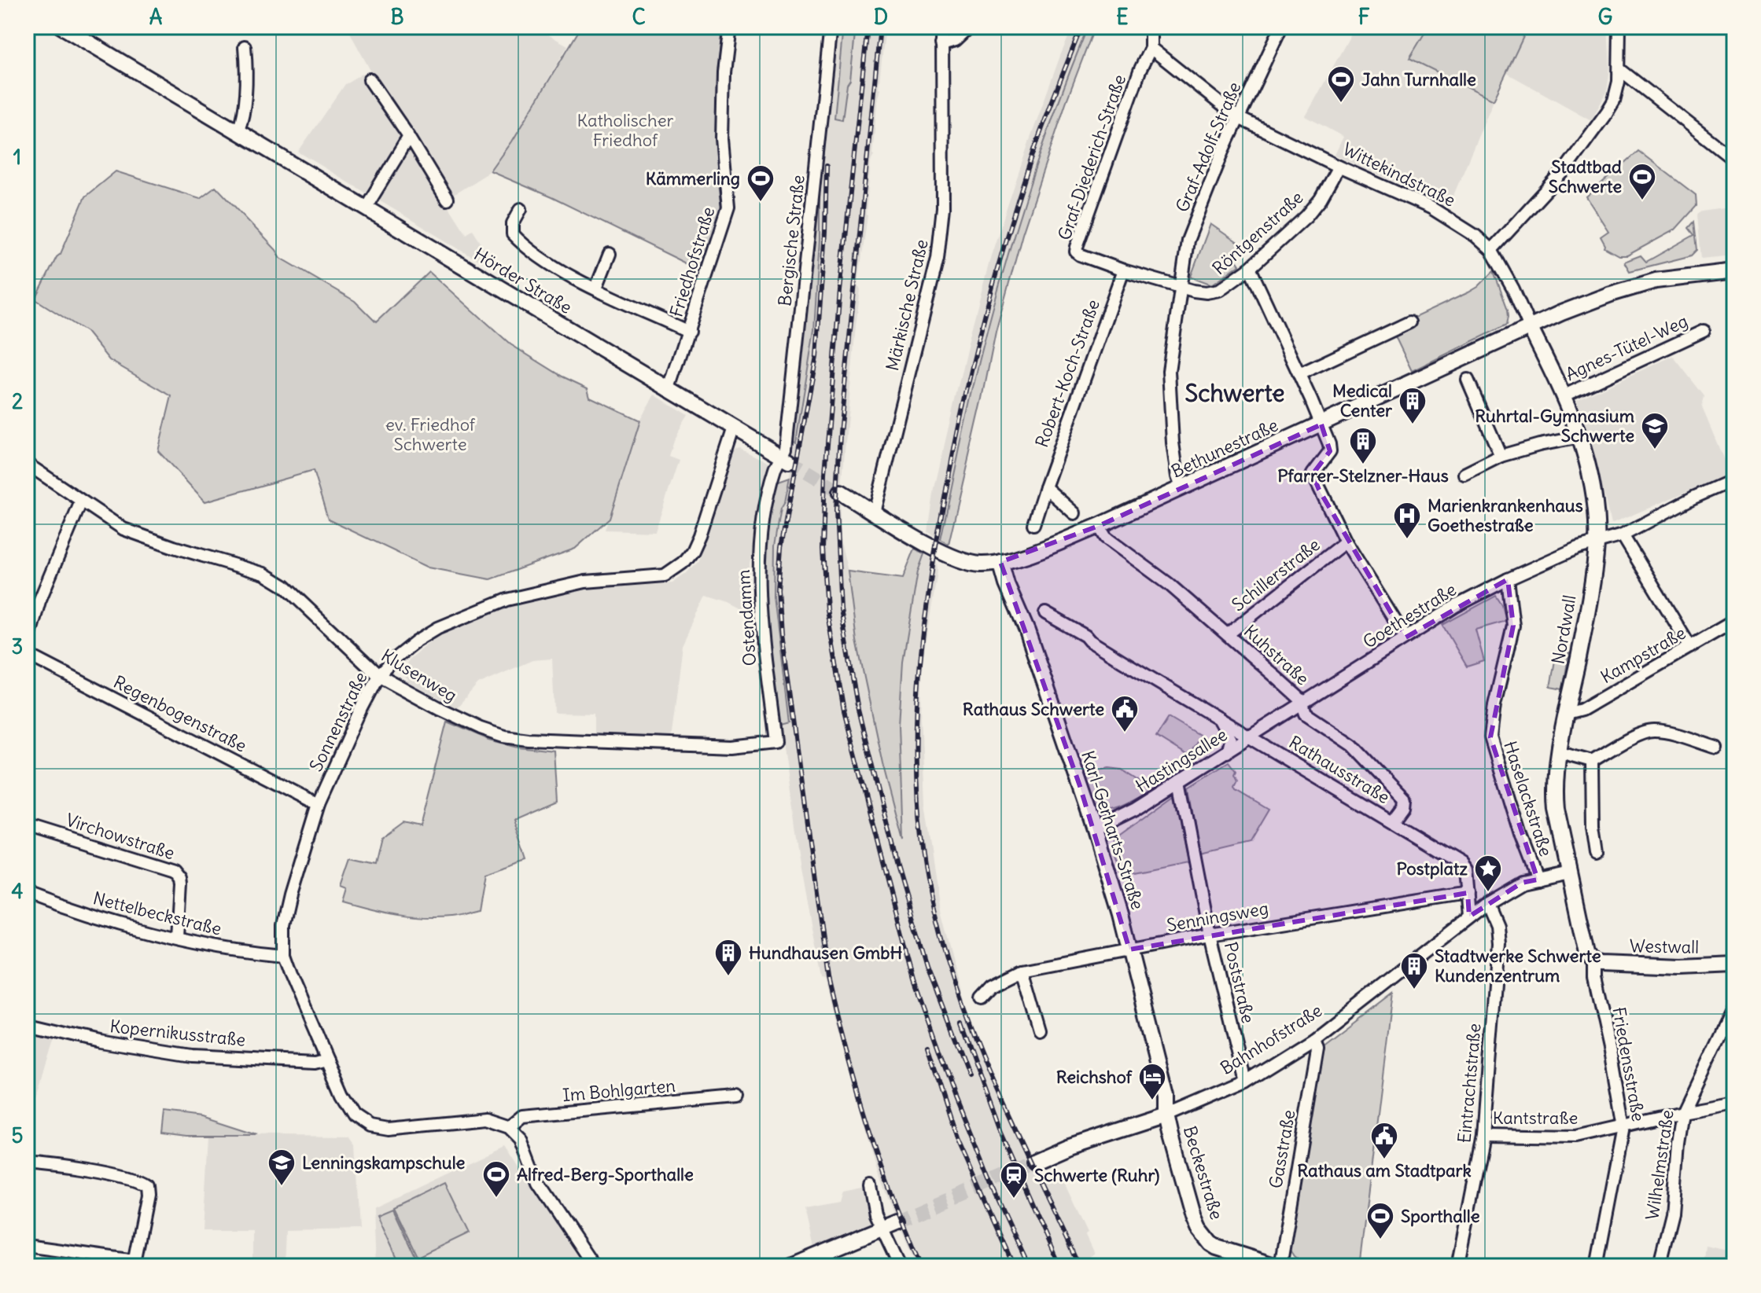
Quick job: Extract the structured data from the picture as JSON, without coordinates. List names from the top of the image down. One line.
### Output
{"streets":{"main road":["Wittekindstraße","Hörder Straße","Bethunestraße","Nordwall","Karl-Gerharts-Straße","Westwall","Bahnhofstraße","Friedensstraße","Beckestraße"],"street":["Graf-Adolf-Straße","Graf-Diederich-Straße","Röntgenstraße","Bergische Straße","Friedhofstraße","Märkische Straße","Agnes-Tütel-Weg","Robert-Koch-Straße","Schillerstraße","Goethestraße","Ostendamm","Kuhstraße","Kampstraße","Klusenweg","Regenbogenstraße","Sonnenstraße","Hastingsallee","Rathausstraße","Haselackstraße","Virchowstraße","Nettelbeckstraße","Senningsweg","Poststraße","Kopernikusstraße","Eintrachtstraße","Im Bohlgarten","Kantstraße","Gasstraße","Wilhelmstraße"]},"crossings":[["Graf-Adolf-Straße","Wittekindstraße"],["Graf-Adolf-Straße","Röntgenstraße"],["Graf-Adolf-Straße","Bethunestraße"],["Graf-Diederich-Straße","Wittekindstraße"],["Graf-Diederich-Straße","Röntgenstraße"],["Graf-Diederich-Straße","Robert-Koch-Straße"],["Wittekindstraße","Röntgenstraße"],["Wittekindstraße","Agnes-Tütel-Weg"],["Wittekindstraße","Bethunestraße"],["Wittekindstraße","Goethestraße"],["Wittekindstraße","Nordwall"],["Röntgenstraße","Robert-Koch-Straße"],["Bergische Straße","Hörder Straße"],["Bergische Straße","Ostendamm"],["Friedhofstraße","Hörder Straße"],["Hörder Straße","Ostendamm"],["Hörder Straße","Sonnenstraße"],["Bethunestraße","Kuhstraße"],["Bethunestraße","Karl-Gerharts-Straße"],["Schillerstraße","Goethestraße"],["Schillerstraße","Kuhstraße"],["Goethestraße","Nordwall"],["Goethestraße","Kuhstraße"],["Goethestraße","Hastingsallee"],["Goethestraße","Rathausstraße"],["Goethestraße","Haselackstraße"],["Ostendamm","Klusenweg"],["Nordwall","Kampstraße"],["Nordwall","Friedensstraße"],["Kuhstraße","Rathausstraße"],["Klusenweg","Sonnenstraße"],["Regenbogenstraße","Sonnenstraße"],["Sonnenstraße","Nettelbeckstraße"],["Sonnenstraße","Kopernikusstraße"],["Sonnenstraße","Im Bohlgarten"],["Hastingsallee","Rathausstraße"],["Hastingsallee","Karl-Gerharts-Straße"],["Hastingsallee","Poststraße"],["Rathausstraße","Senningsweg"],["Karl-Gerharts-Straße","Senningsweg"],["Karl-Gerharts-Straße","Bahnhofstraße"],["Karl-Gerharts-Straße","Beckestraße"],["Virchowstraße","Nettelbeckstraße"],["Senningsweg","Poststraße"],["Westwall","Friedensstraße"],["Poststraße","Bahnhofstraße"],["Bahnhofstraße","Gasstraße"],["Bahnhofstraße","Beckestraße"],["Friedensstraße","Kantstraße"],["Eintrachtstraße","Kantstraße"],["Kantstraße","Wilhelmstraße"],["Gasstraße","Beckestraße"]],"districts":["Schwerte"],"parks":["Katholischer Friedhof","ev. Friedhof Schwerte"],"places":{"sports":["Jahn Turnhalle","Stadtbad Schwerte","Kämmerling","Alfred-Berg-Sporthalle","Sporthalle"],"building":["Medical Center","Pfarrer-Stelzner-Haus","Hundhausen GmbH","Stadtwerke Schwerte Kundenzentrum"],"school or university":["Ruhrtal-Gymnasium Schwerte","Lenningskampschule"],"hospital":["Marienkrankenhaus Goethestraße"],"public building":["Rathaus Schwerte","Rathaus am Stadtpark"],"place":["Postplatz"],"hotel":["Reichshof"],"station":["Schwerte (Ruhr)"]},"grid":{"columns":["A","B","C","D","E","F","G"],"rows":["1","2","3","4","5"]}}
